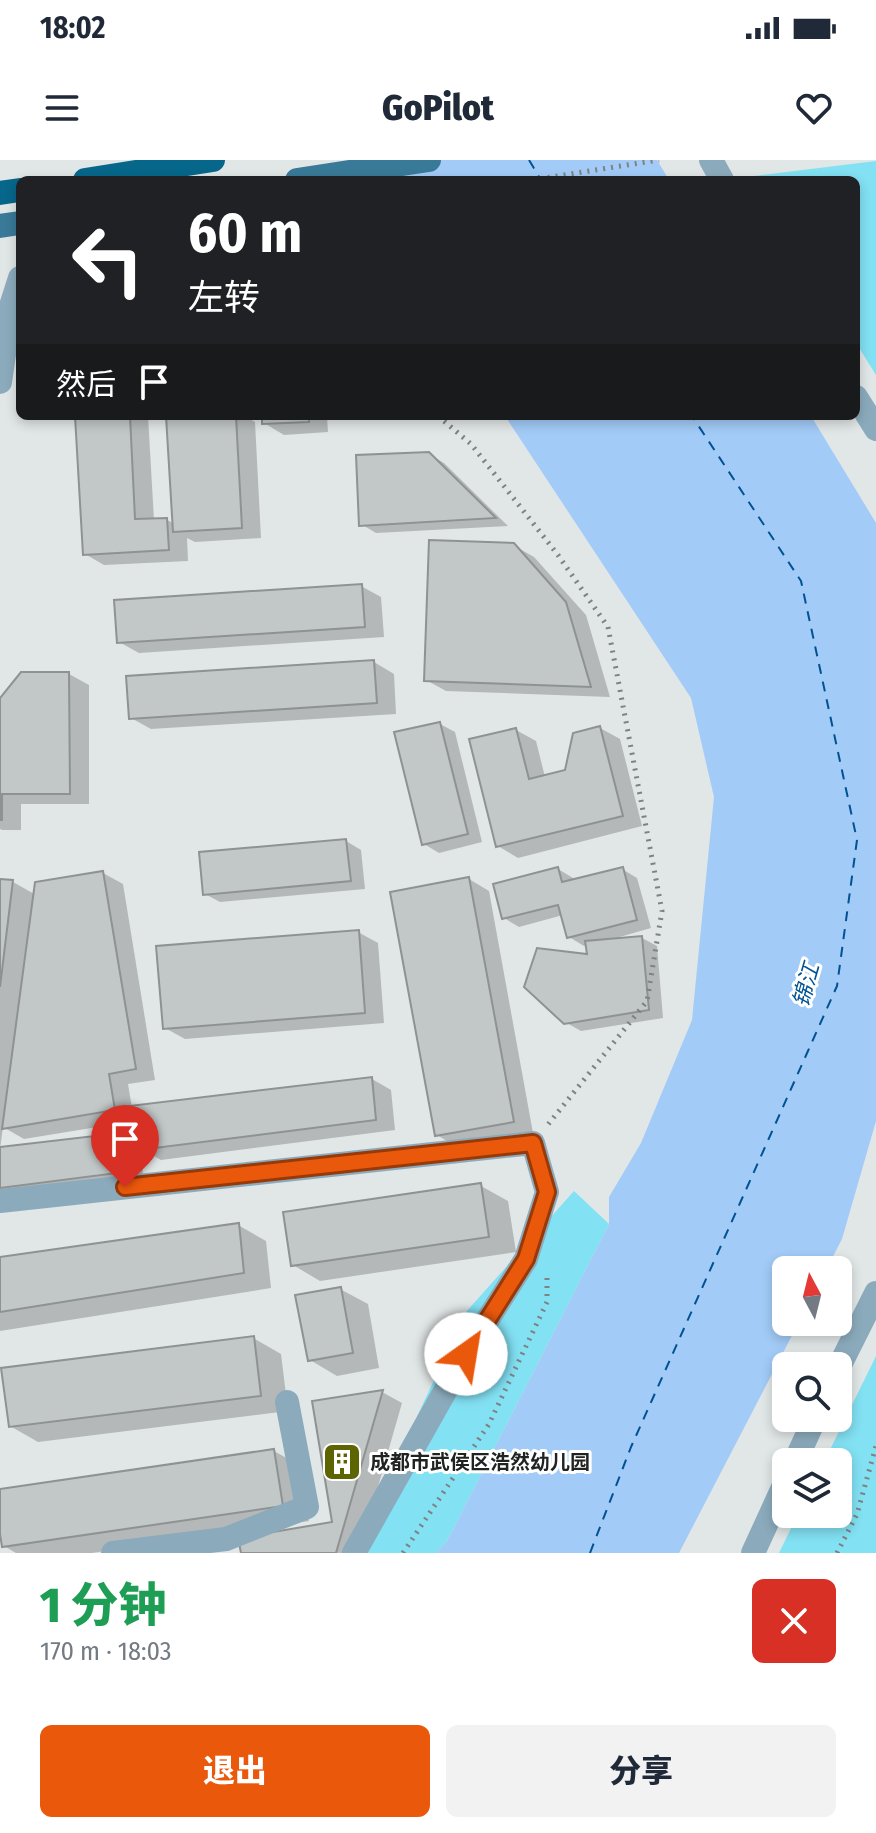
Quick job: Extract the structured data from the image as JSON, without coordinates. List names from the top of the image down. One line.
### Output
{"water":["锦江"],"places":{"building":["成都市武侯区浩然幼儿园"]},"north":"top","page":{"status":"18:02","header":"GoPilot","turn":["60 m","左转"],"then":"然后","heading":["1 分钟","170 m · 18:03"],"buttons":["退出","分享"]}}
